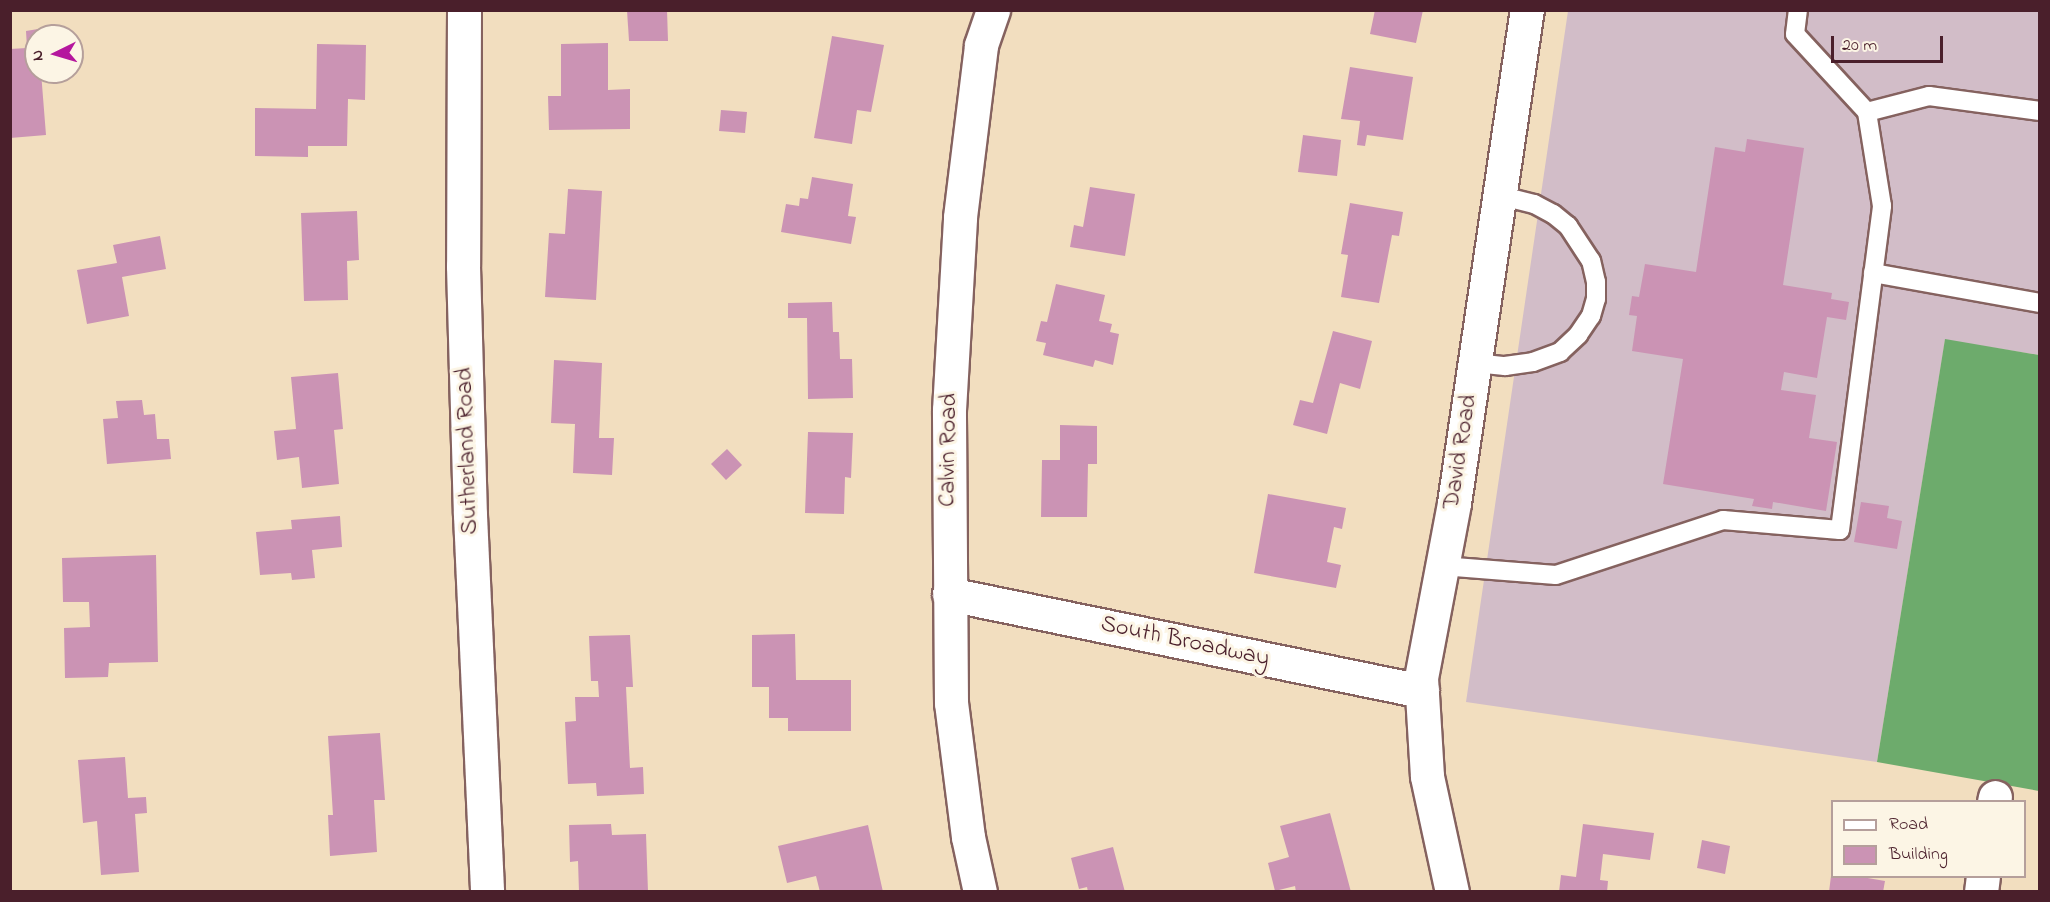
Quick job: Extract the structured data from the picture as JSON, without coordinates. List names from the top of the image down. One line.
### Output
{"streets":{"street":["Calvin Road","Sutherland Road","David Road","South Broadway"]},"crossings":[["Calvin Road","South Broadway"],["David Road","South Broadway"]],"legend":["Road","Building"],"scale_bar":"20 m","north":"left"}
